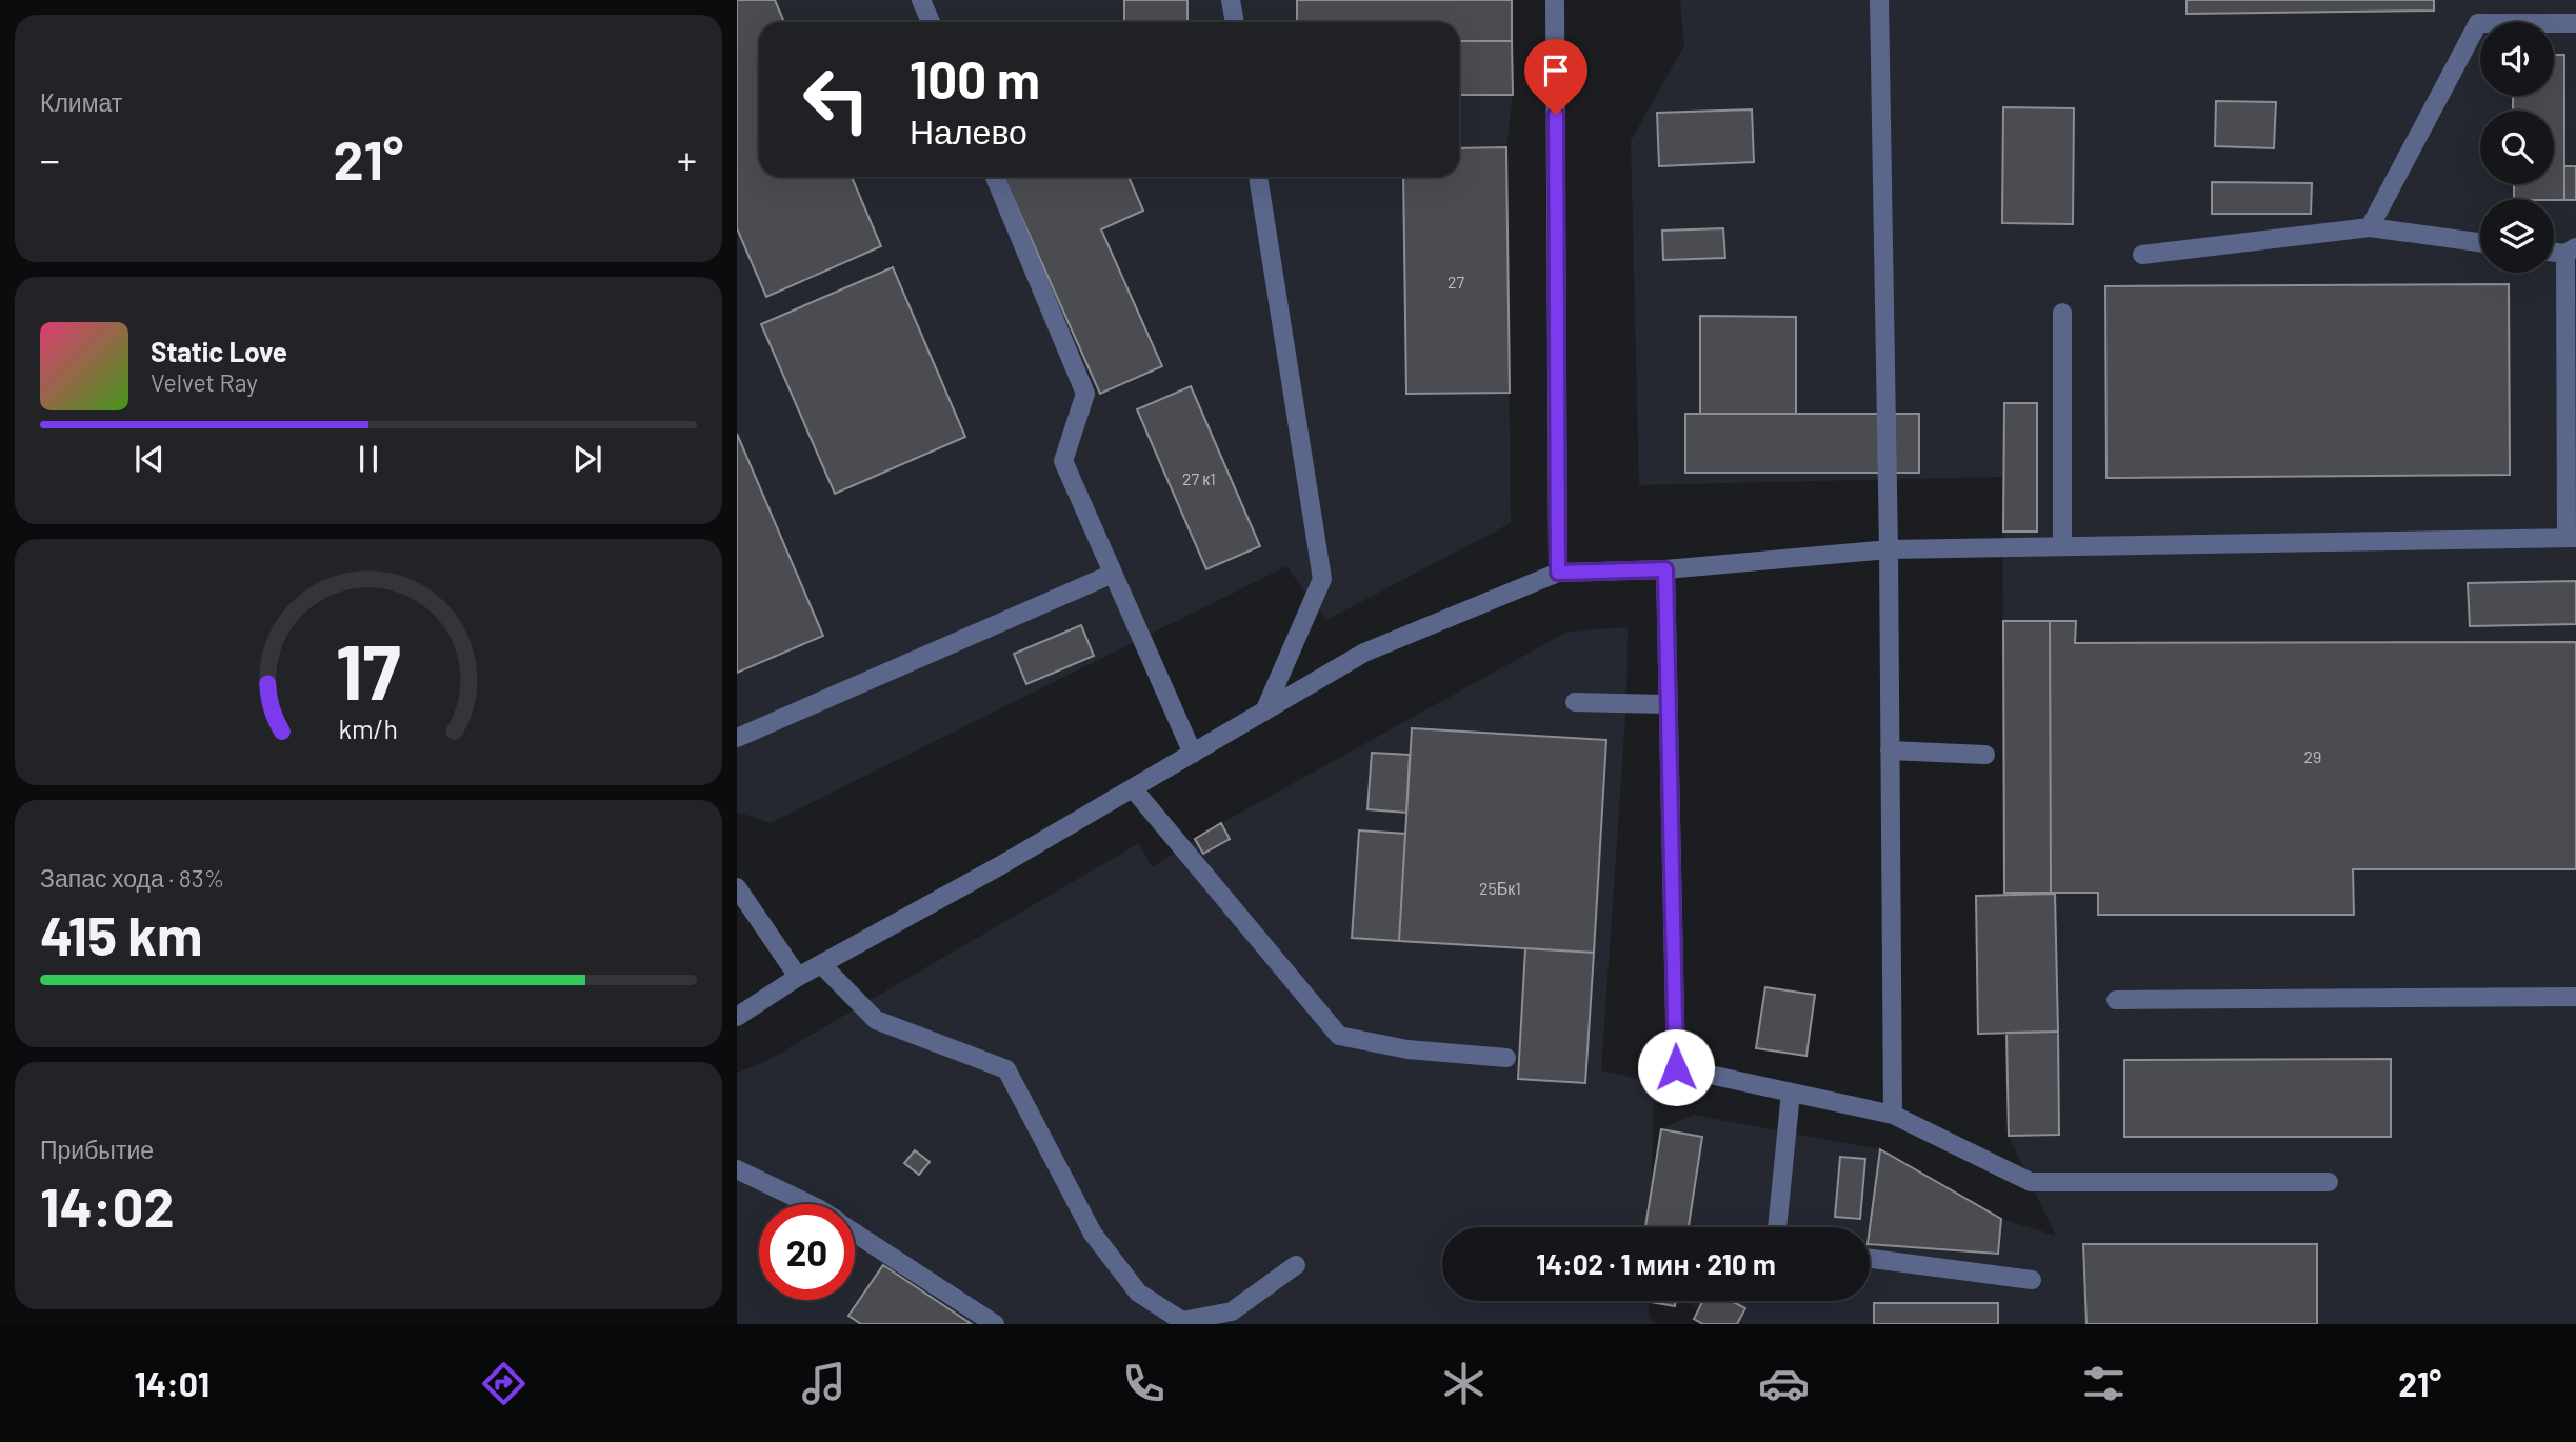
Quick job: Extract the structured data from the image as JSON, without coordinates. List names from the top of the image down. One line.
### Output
{"house_numbers":["27","27 к1","29","25Бк1"],"page":{"tile":["Климат",["Запас хода · 83%","415 km"],["Прибытие","14:02"]],"turn":["100 m","Налево"],"heat":["−","21°","+"],"song":["Static Love","Velvet Ray"],"limit":"20","trip":"14:02 · 1 мин · 210 m","tabs":["14:01","21°"],"gauge":["17","km/h"]}}
